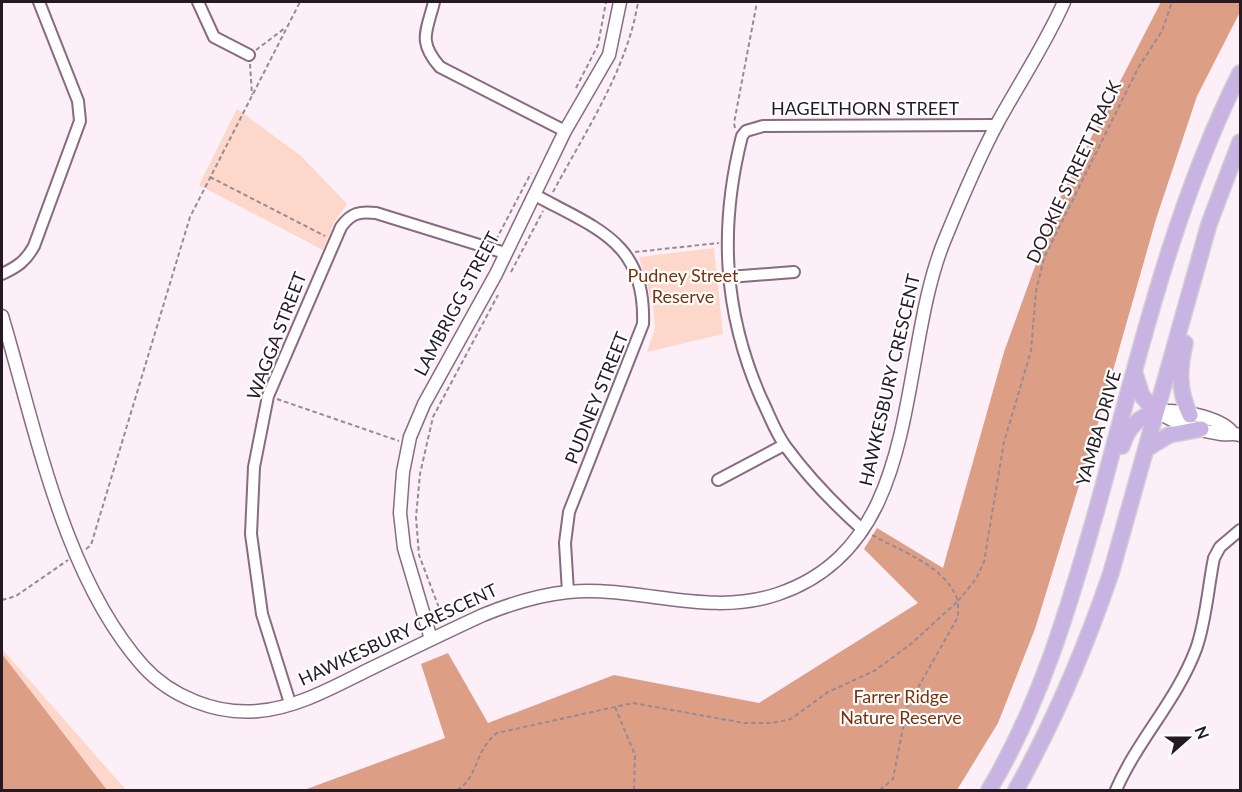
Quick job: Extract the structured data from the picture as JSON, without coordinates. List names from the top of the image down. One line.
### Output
{"streets":{"main road":["YAMBA DRIVE"],"street":["HAGELTHORN STREET","LAMBRIGG STREET","WAGGA STREET","HAWKESBURY CRESCENT","PUDNEY STREET"],"path":["DOOKIE STREET TRACK"]},"crossings":[["HAGELTHORN STREET","HAWKESBURY CRESCENT"],["LAMBRIGG STREET","WAGGA STREET"],["LAMBRIGG STREET","HAWKESBURY CRESCENT"],["LAMBRIGG STREET","PUDNEY STREET"],["WAGGA STREET","HAWKESBURY CRESCENT"],["HAWKESBURY CRESCENT","PUDNEY STREET"]],"parks":["Pudney Street Reserve","Farrer Ridge Nature Reserve"],"north":"right"}
